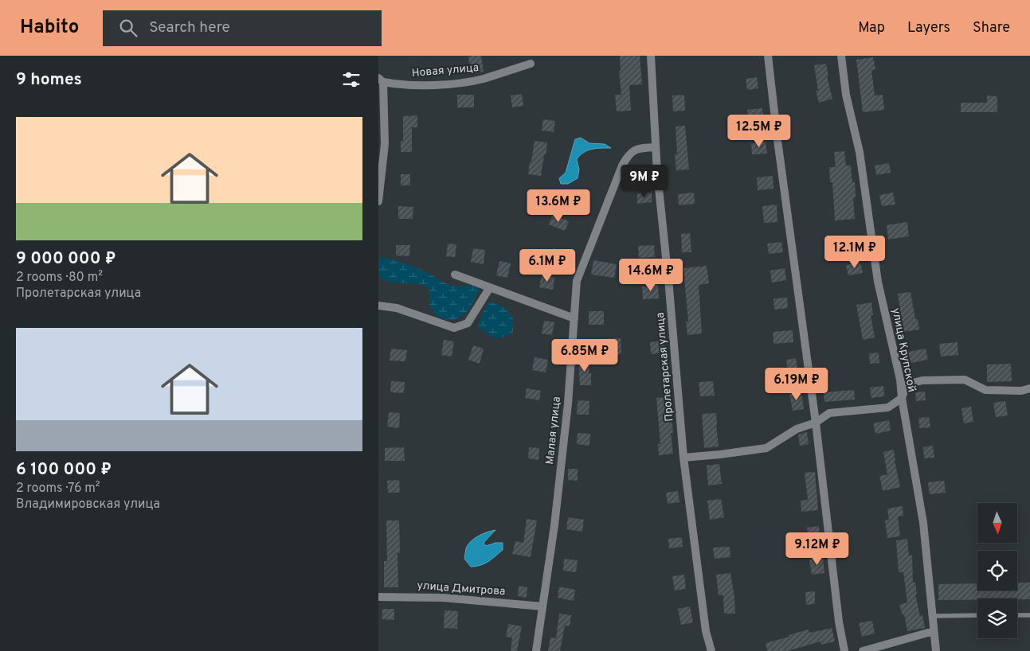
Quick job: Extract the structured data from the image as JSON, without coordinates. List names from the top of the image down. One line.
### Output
{"streets":{"street":["Новая улица","улица Крупской","Пролетарская улица","Малая улица","улица Дмитрова"]},"crossings":[["Пролетарская улица","Малая улица"],["Малая улица","улица Дмитрова"]],"north":"bottom","page":{"header":"Habito","search":"Search here","nav":["Map","Layers","Share"],"heading":"9 homes","list":[{"name":"9 000 000 ₽","note":"2 rooms · 80 m² · Пролетарская улица"},{"name":"6 100 000 ₽","note":"2 rooms · 76 m² · Владимировская улица"}],"price":["12.5M ₽","9M ₽","13.6M ₽","12.1M ₽","6.1M ₽","14.6M ₽","6.85M ₽","6.19M ₽","9.12M ₽"]}}
